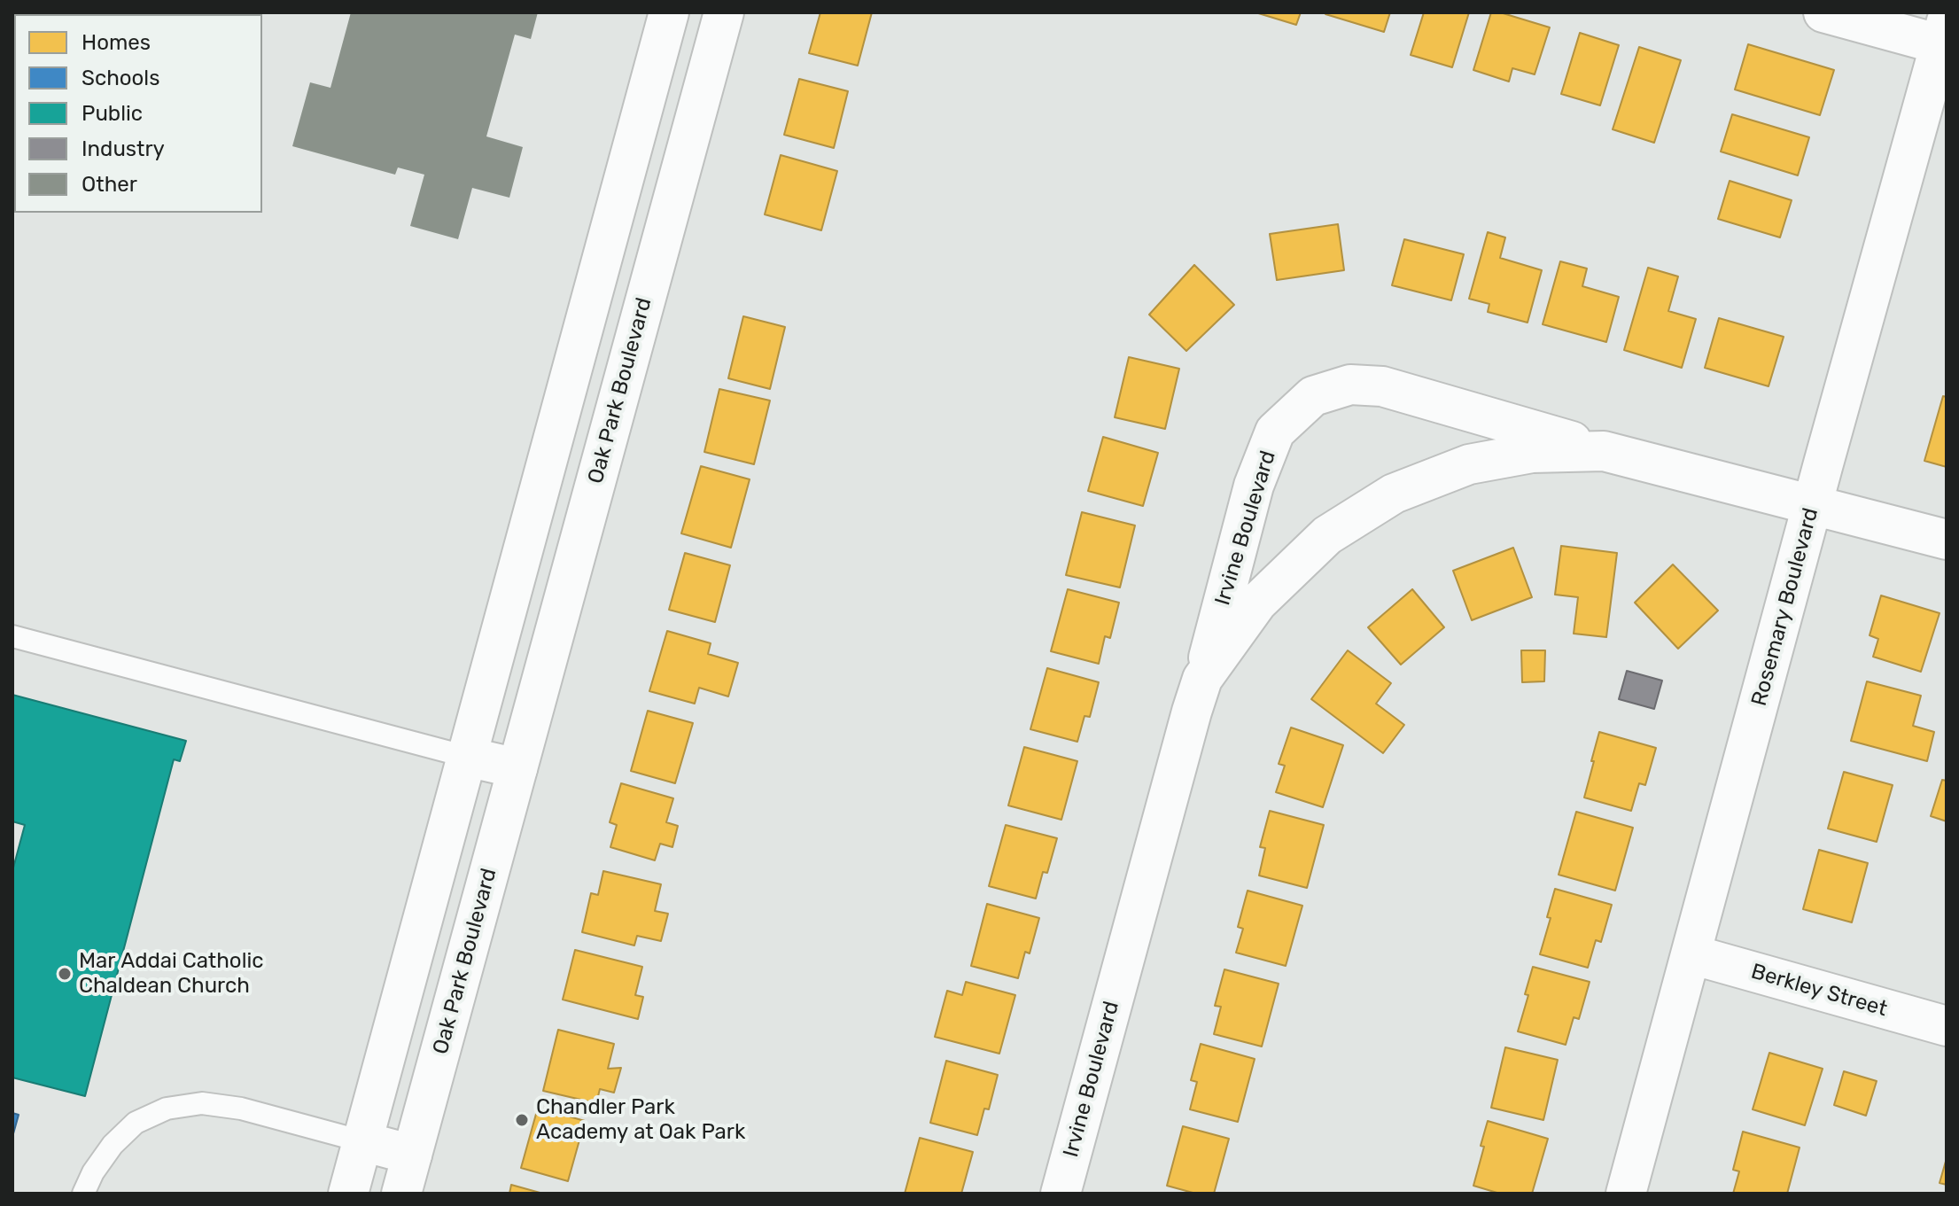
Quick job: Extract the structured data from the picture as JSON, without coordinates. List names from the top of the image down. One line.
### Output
{"streets":{"street":["Oak Park Boulevard","Irvine Boulevard","Rosemary Boulevard","Berkley Street"]},"crossings":[["Irvine Boulevard","Rosemary Boulevard"],["Rosemary Boulevard","Berkley Street"]],"places":["Mar Addai Catholic Chaldean Church","Chandler Park Academy at Oak Park"],"legend":["Homes","Schools","Public","Industry","Other"]}
